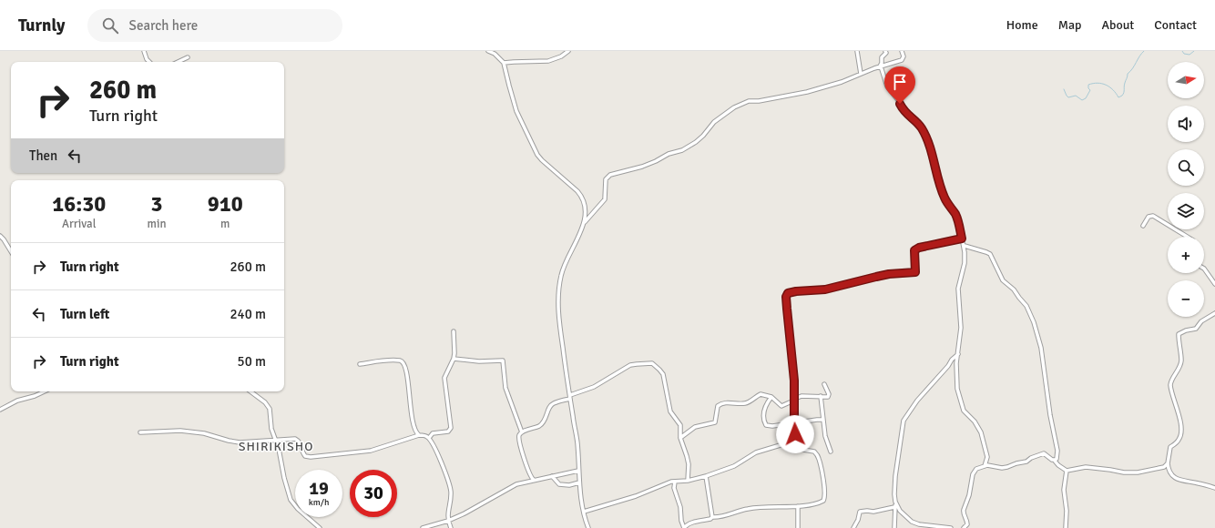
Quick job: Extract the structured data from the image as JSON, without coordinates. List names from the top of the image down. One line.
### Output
{"districts":["SHIRIKISHO"],"north":"right","page":{"header":"Turnly","search":"Search here","nav":["Home","Map","About","Contact"],"map_buttons":["+","−"],"turn":["260 m","Turn right"],"then":"Then","eta":["16:30","Arrival","3","min","910","m"],"list":[{"name":"Turn right","value":"260 m"},{"name":"Turn left","value":"240 m"},{"name":"Turn right","value":"50 m"}],"speed":"19 km/h","limit":"30"}}
